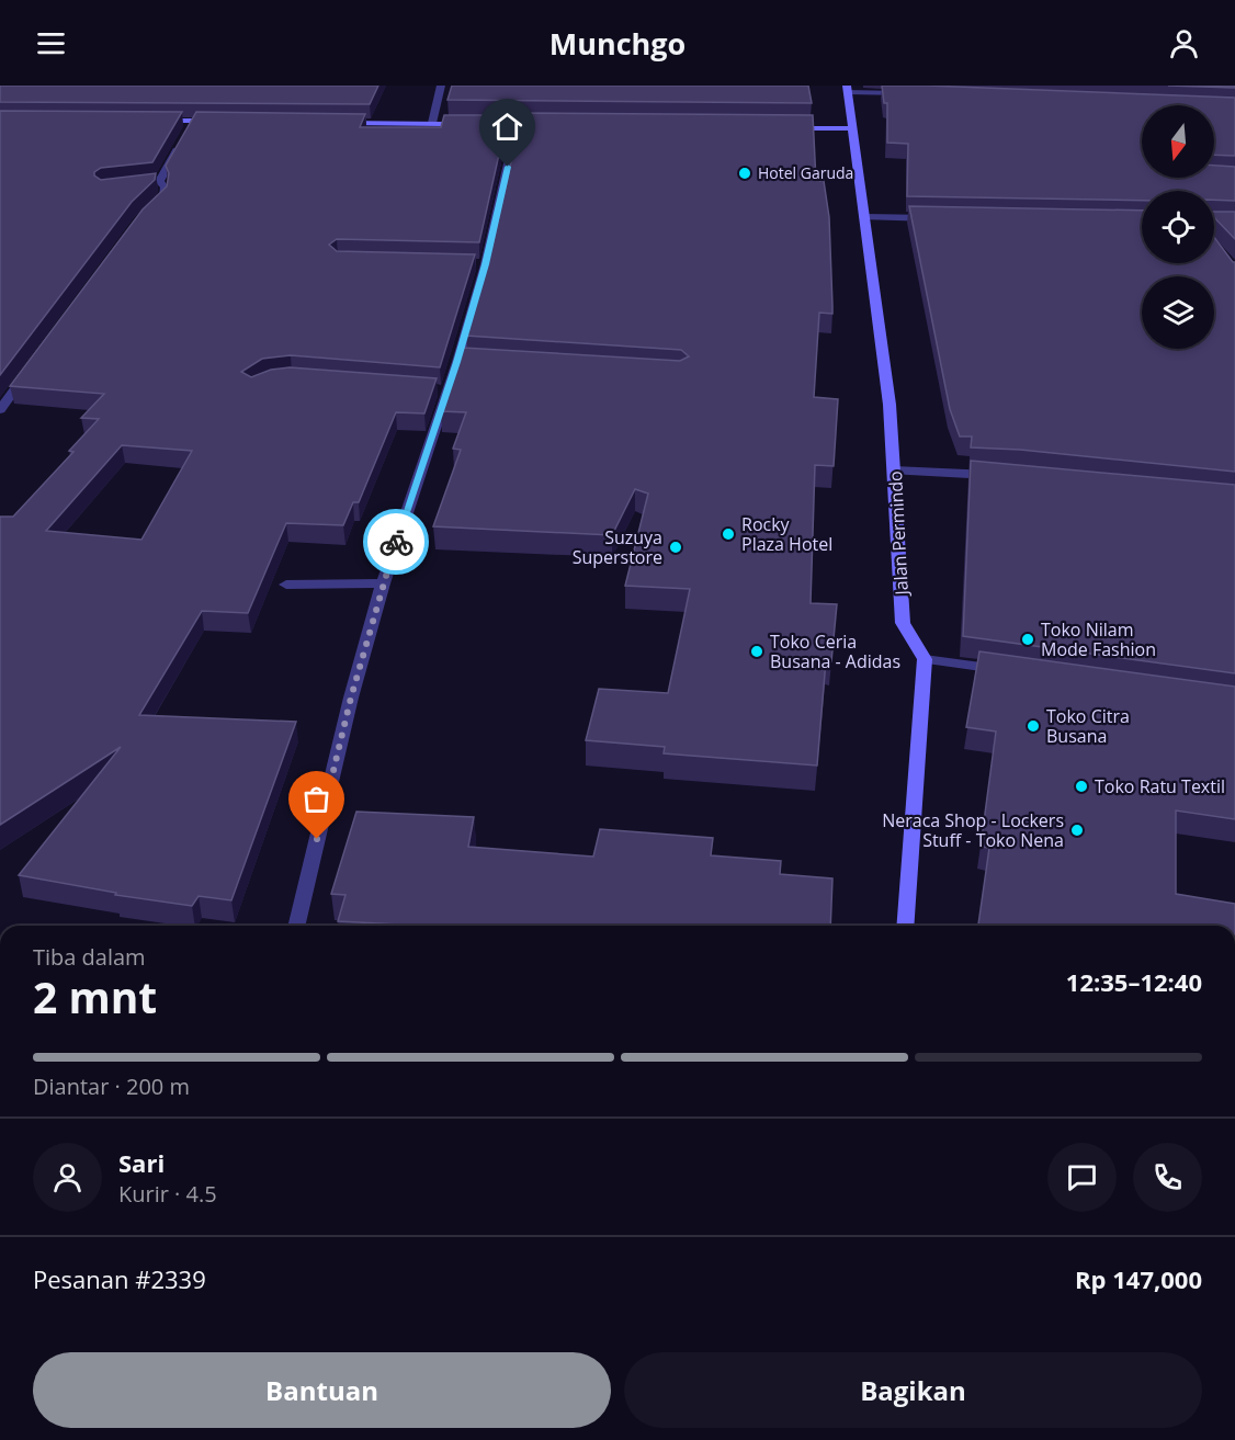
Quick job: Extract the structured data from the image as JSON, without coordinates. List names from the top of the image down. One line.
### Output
{"streets":{"main road":["Jalan Permindo"]},"places":["Hotel Garuda","Rocky Plaza Hotel","Suzuya Superstore","Toko Nilam Mode Fashion","Toko Ceria Busana - Adidas","Toko Citra Busana","Toko Ratu Textil","Neraca Shop - Lockers Stuff - Toko Nena"],"north":"bottom","page":{"header":"Munchgo","heading":["2 mnt","Tiba dalam","12:35–12:40"],"panel":["Sari","Kurir · 4.5","Pesanan #2339","Rp 147,000"],"bar":"Diantar · 200 m","buttons":["Bantuan","Bagikan"]}}
